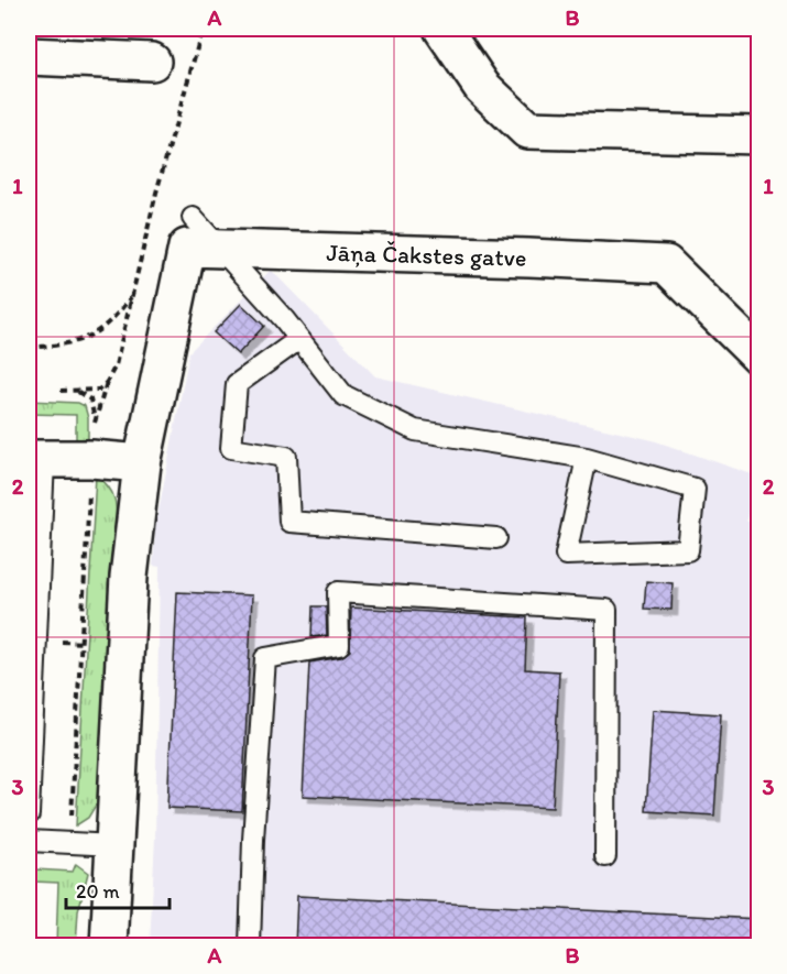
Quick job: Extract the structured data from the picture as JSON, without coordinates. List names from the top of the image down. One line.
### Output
{"streets":{"main road":["Jāņa Čakstes gatve"]},"scale_bar":"20 m","grid":{"columns":["A","B"],"rows":["1","2","3"]}}
